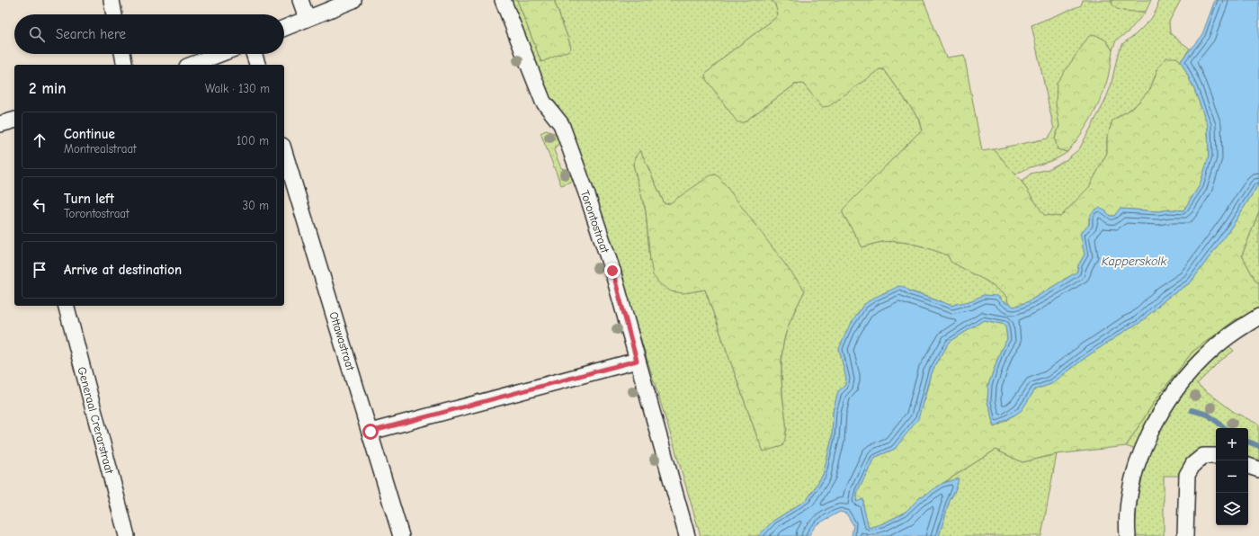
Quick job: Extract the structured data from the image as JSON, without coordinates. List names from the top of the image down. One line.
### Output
{"streets":{"street":["Torontostraat","Ottawastraat","Generaal Crerarstraat"]},"water":["Kapperskolk"],"page":{"search":"Search here","heading":["2 min","Walk · 130 m"],"list":[["Continue","Montrealstraat","100 m"],["Turn left","Torontostraat","30 m"],"Arrive at destination"],"map_buttons":["+","−"]}}
